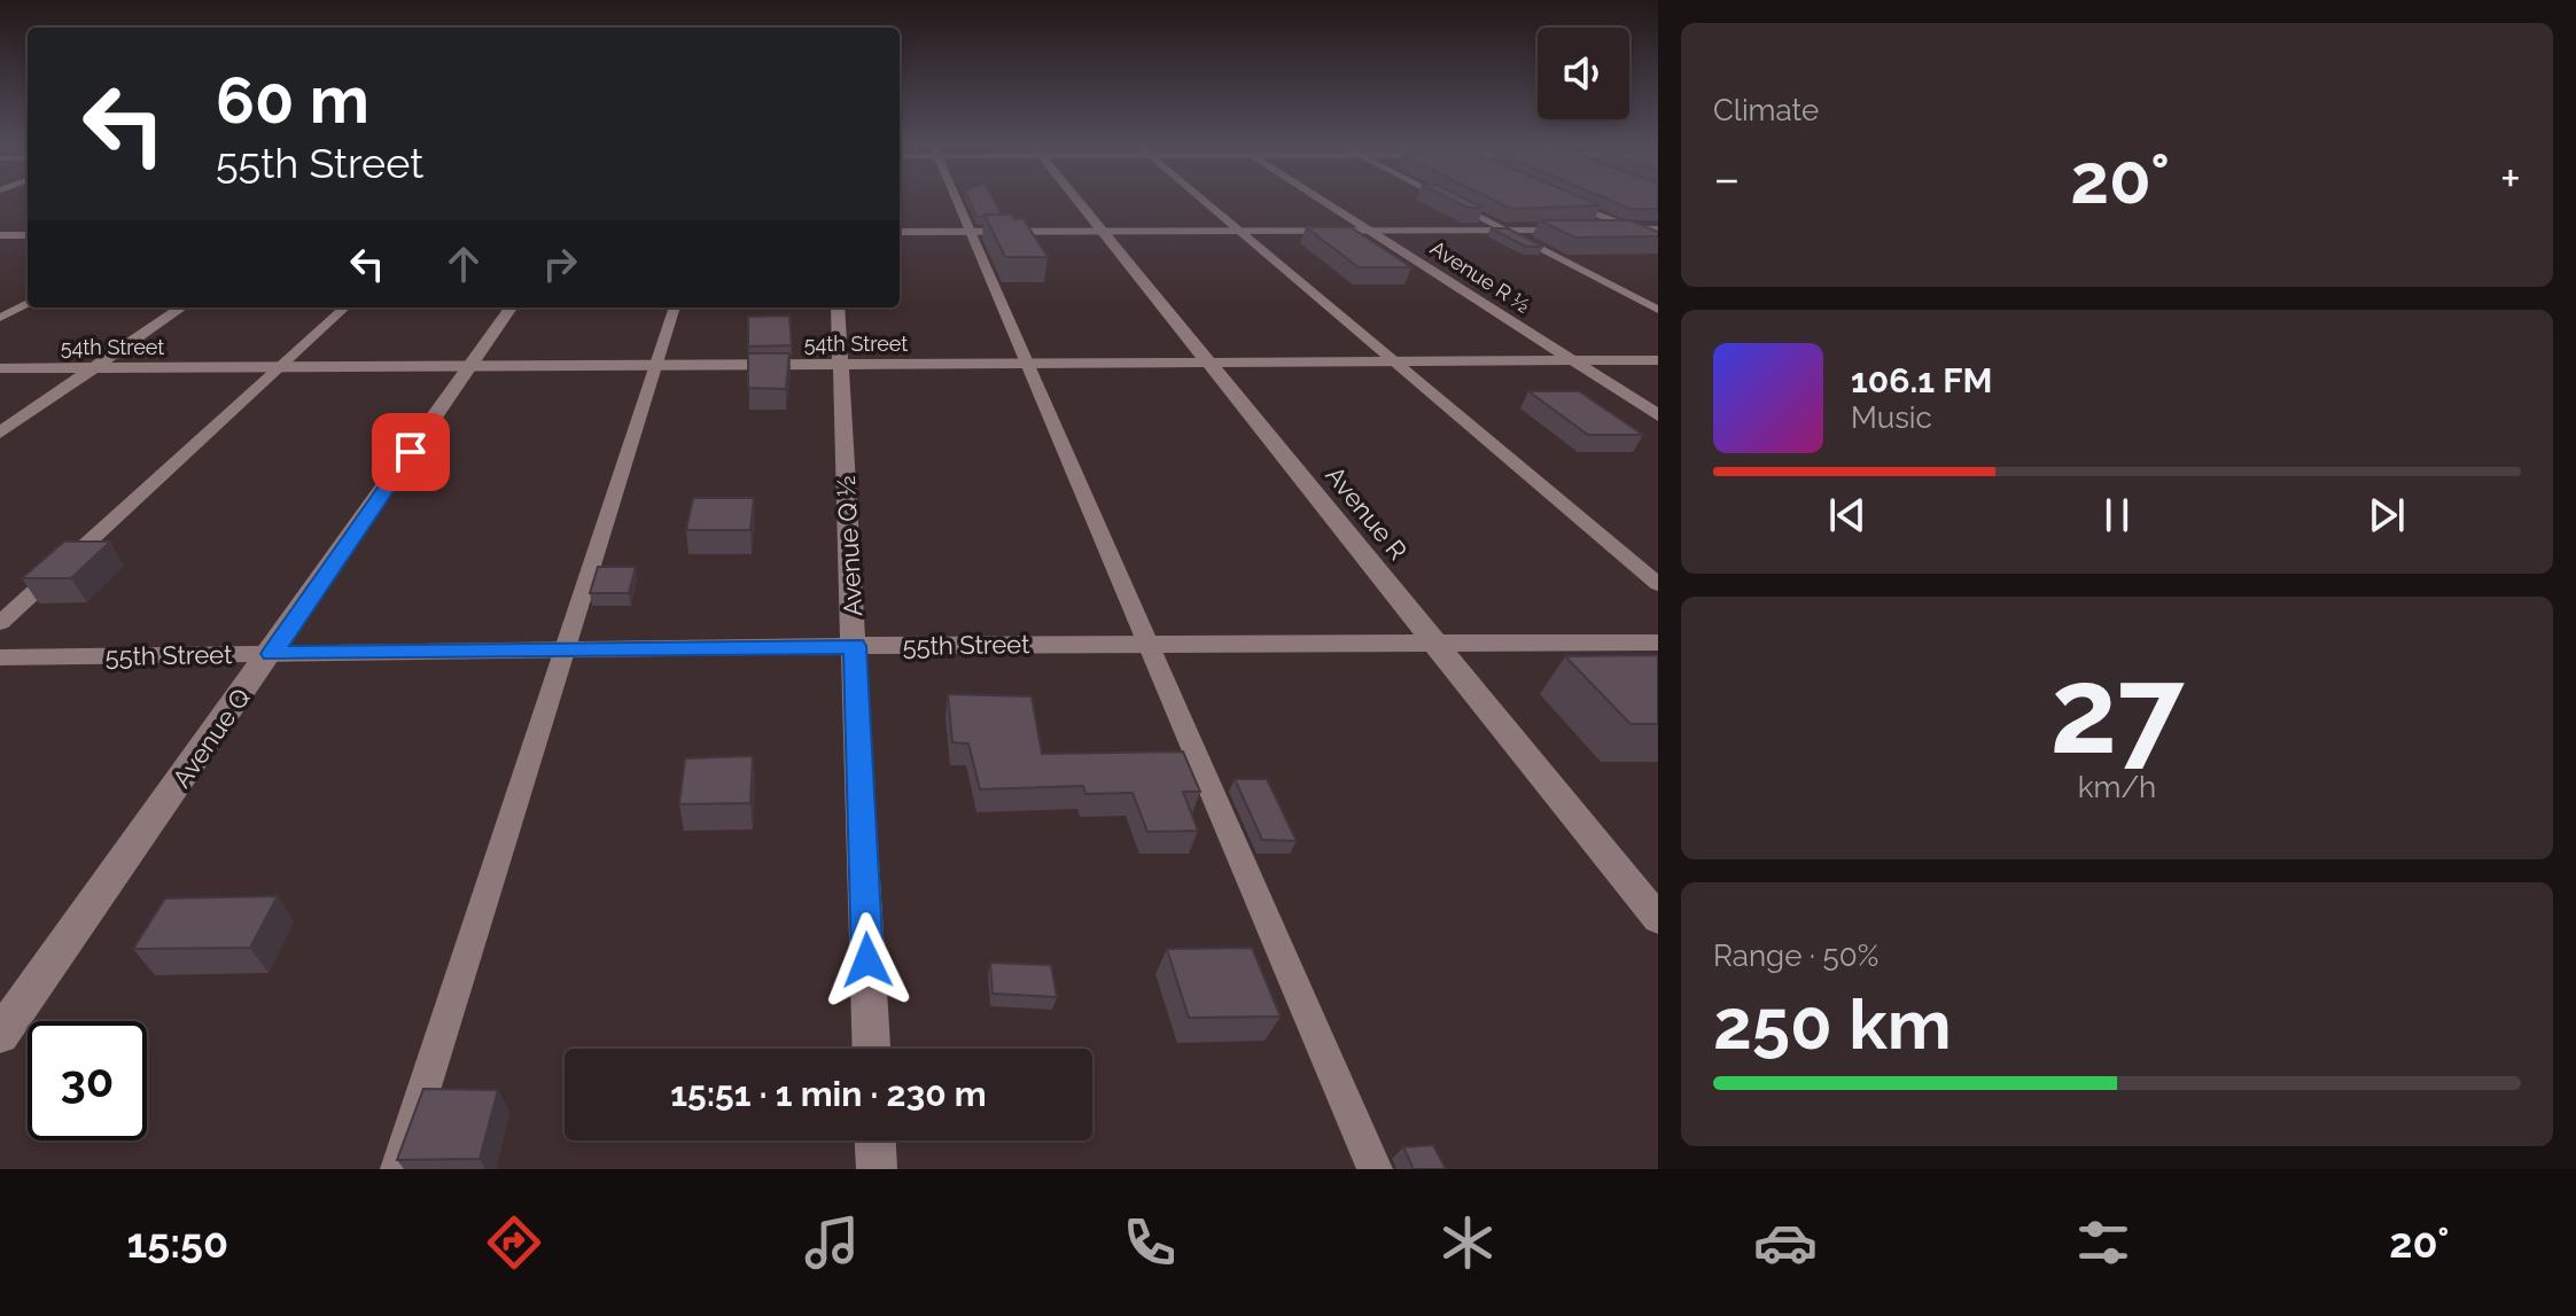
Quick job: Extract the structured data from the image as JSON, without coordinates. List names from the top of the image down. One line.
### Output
{"streets":{"street":["Avenue R ½","54th Street","Avenue R","Avenue Q ½","55th Street","Avenue Q"]},"crossings":[["Avenue R ½","54th Street"],["54th Street","Avenue R"],["54th Street","Avenue Q ½"],["54th Street","Avenue Q"],["Avenue R","55th Street"],["Avenue Q ½","55th Street"],["55th Street","Avenue Q"]],"page":{"tile":["Climate",["27","km/h"],["Range · 50%","250 km"]],"turn":["60 m","55th Street"],"heat":["−","20°","+"],"song":["106.1 FM","Music"],"limit":"30","trip":"15:51 · 1 min · 230 m","tabs":["15:50","20°"]}}
